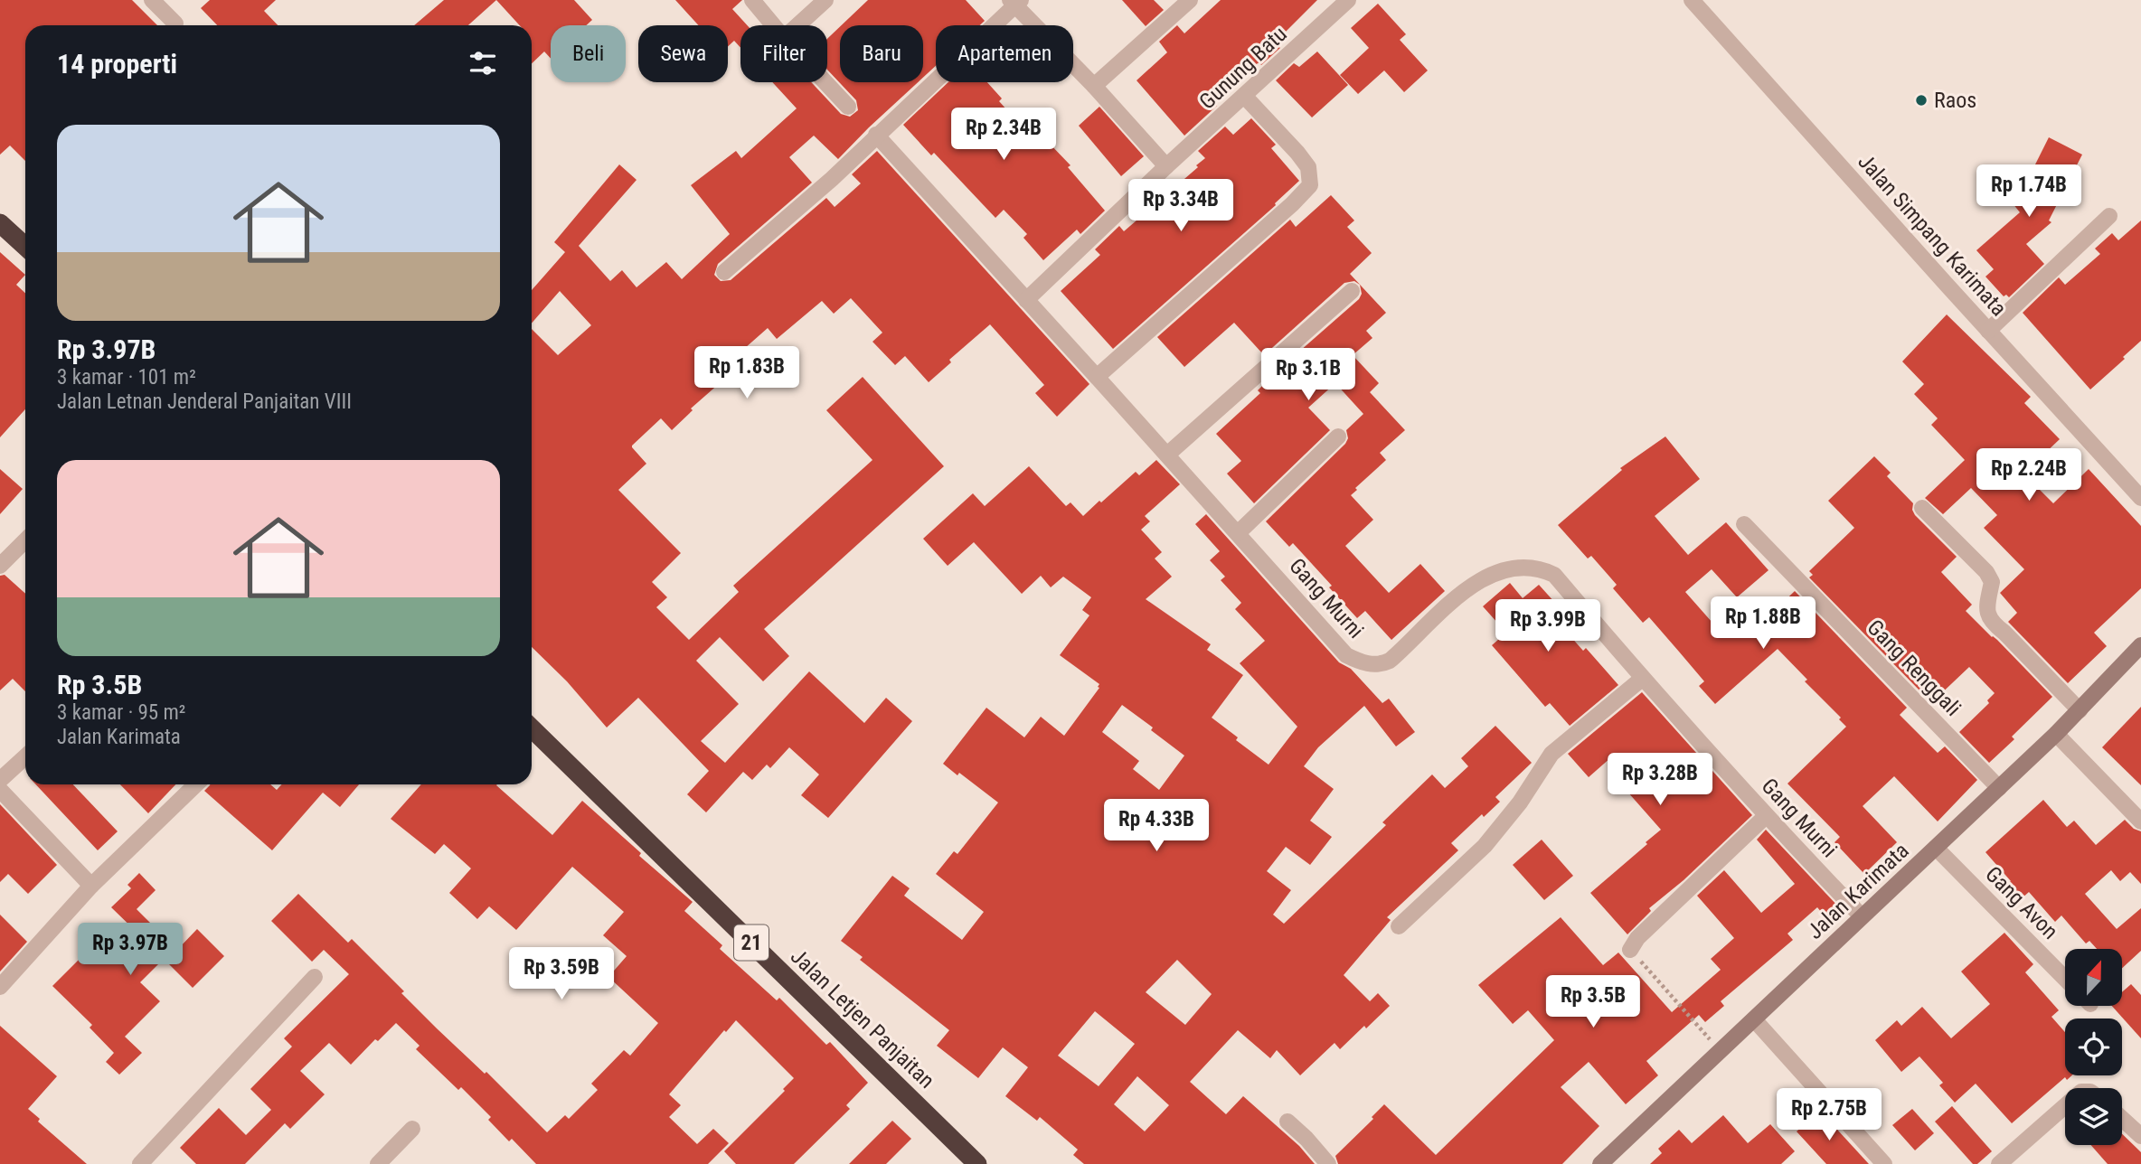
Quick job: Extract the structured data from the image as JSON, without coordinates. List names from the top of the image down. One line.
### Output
{"streets":{"highway":["21","Jalan Letjen Panjaitan"],"main road":["Jalan Karimata"],"street":["Gunung Batu","Jalan Simpang Karimata","Gang Murni","Gang Renggali","Gang Avon"]},"crossings":[["Gunung Batu","Gang Murni"],["Gang Murni","Jalan Karimata"],["Gang Renggali","Jalan Karimata"],["Jalan Karimata","Gang Avon"]],"places":["Raos"],"north":"top","page":{"chip":["Beli","Sewa","Filter","Baru","Apartemen"],"heading":"14 properti","list":[{"name":"Rp 3.97B","note":"3 kamar · 101 m² · Jalan Letnan Jenderal Panjaitan VIII"},{"name":"Rp 3.5B","note":"3 kamar · 95 m² · Jalan Karimata"}],"price":["Rp 2.34B","Rp 1.74B","Rp 3.34B","Rp 1.83B","Rp 3.1B","Rp 2.24B","Rp 1.88B","Rp 3.99B","Rp 3.28B","Rp 4.33B","Rp 3.97B","Rp 3.59B","Rp 3.5B","Rp 2.75B"]}}
